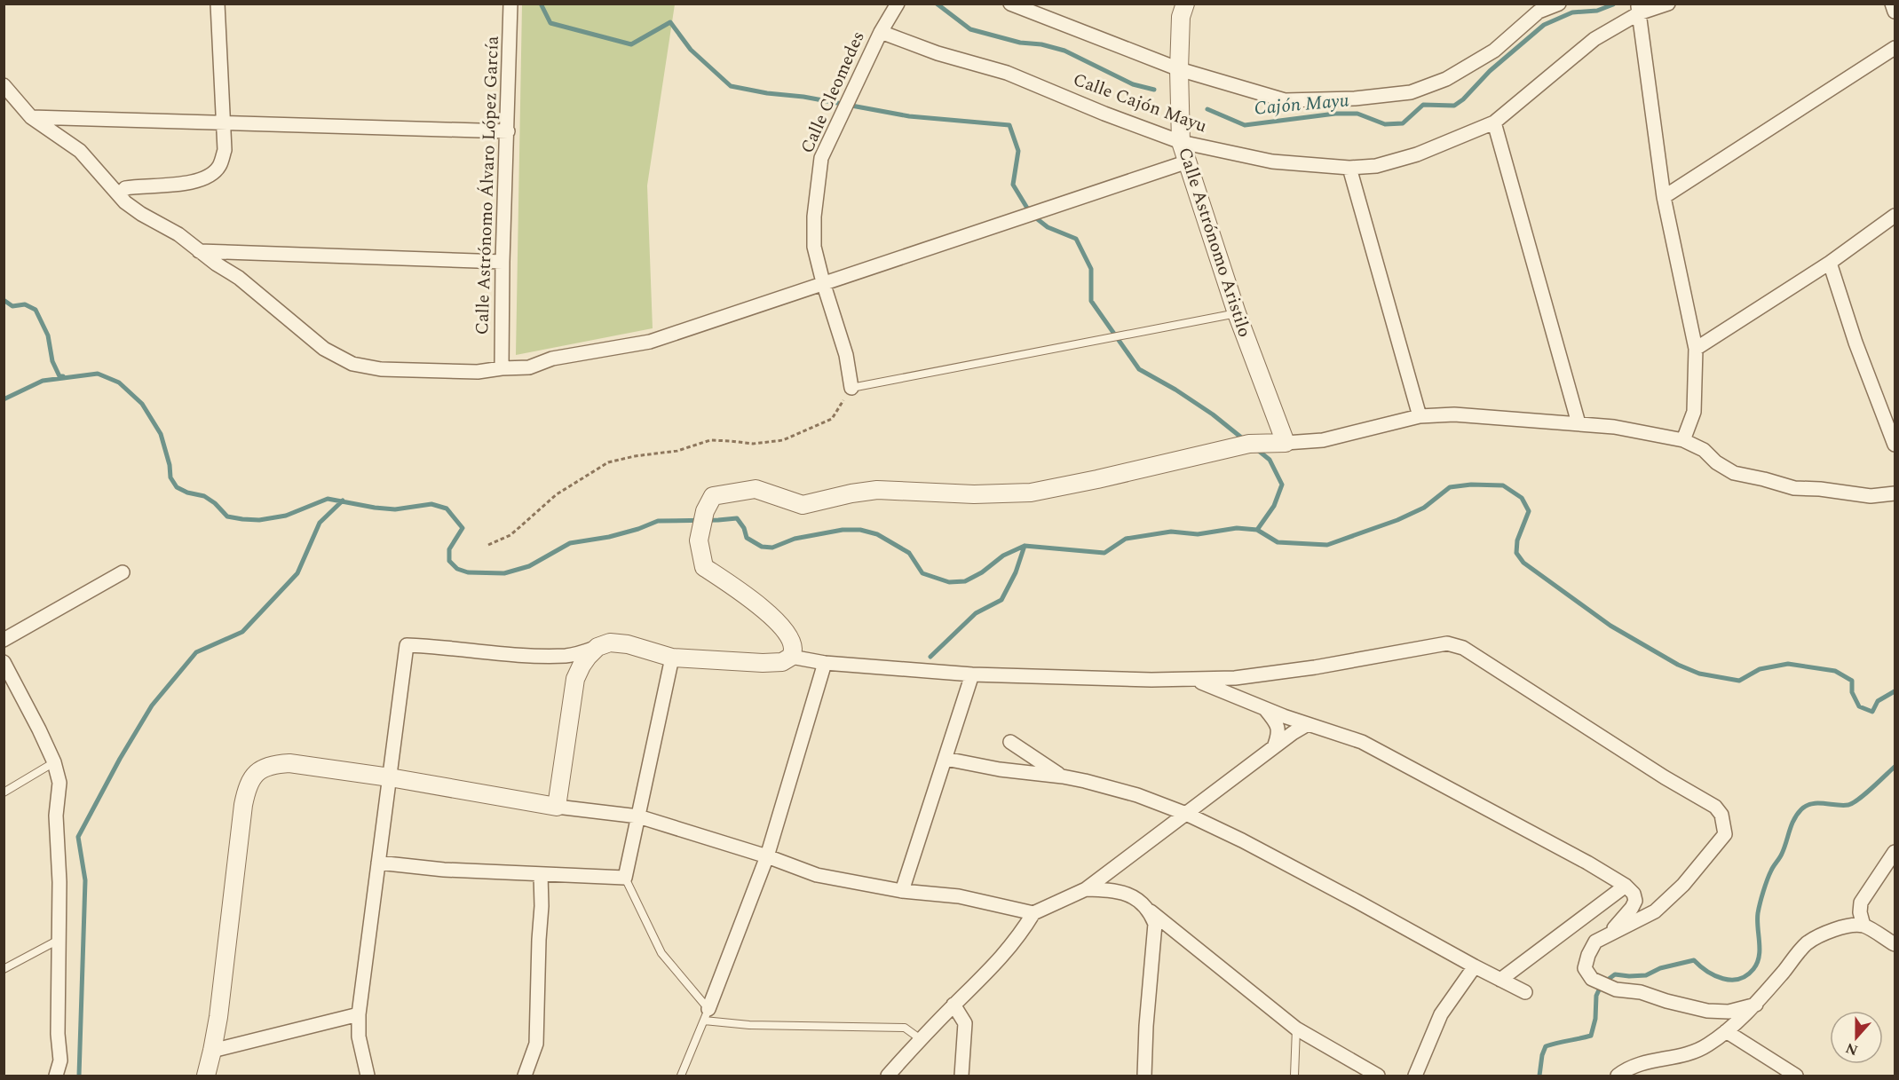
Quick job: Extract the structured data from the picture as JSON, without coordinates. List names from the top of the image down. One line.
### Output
{"streets":{"street":["Calle Cleomedes","Calle Cajón Mayu","Calle Astrónomo Álvaro López García","Calle Astrónomo Aristilo"]},"crossings":[["Calle Cleomedes","Calle Cajón Mayu"],["Calle Cajón Mayu","Calle Astrónomo Aristilo"]],"water":["Cajón Mayu"],"north":"bottom"}
